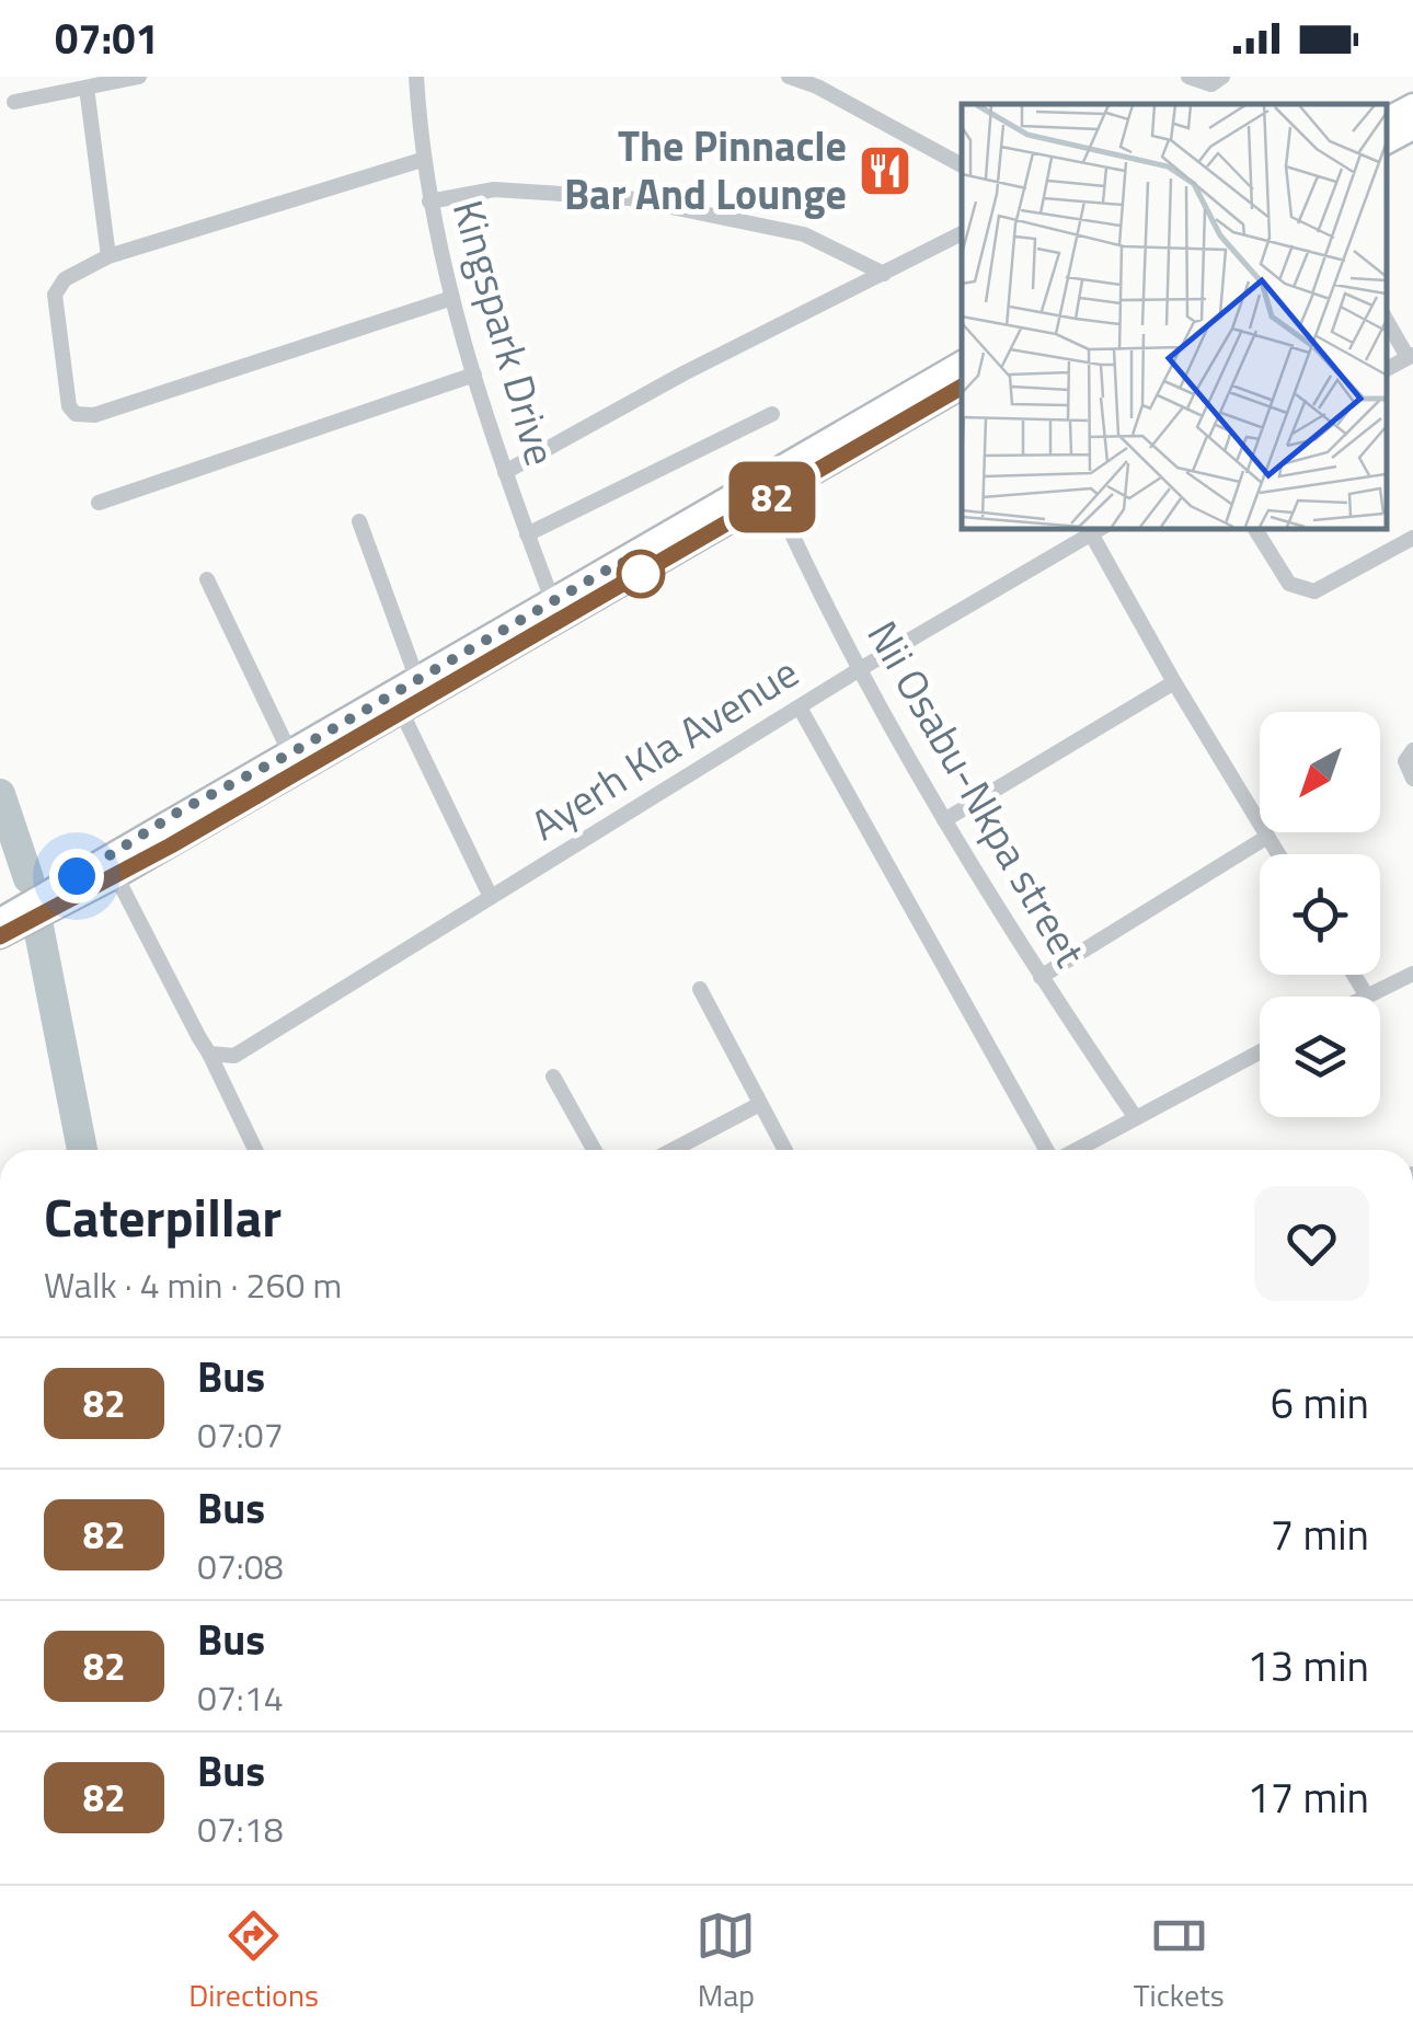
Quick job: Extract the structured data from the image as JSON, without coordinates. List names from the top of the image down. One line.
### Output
{"streets":{"street":["Kingspark Drive","Ayerh Kla Avenue","Nii Osabu-Nkpa street"]},"crossings":[["Ayerh Kla Avenue","Nii Osabu-Nkpa street"]],"places":{"restaurant":["The Pinnacle Bar And Lounge"]},"lines":["bus line 82"],"north":"bottom left","page":{"status":"07:01","on_map":"82","heading":["Caterpillar","Walk · 4 min · 260 m"],"list":[{"mark":"82","name":"Bus","note":"07:07","value":"6 min"},{"mark":"82","name":"Bus","note":"07:08","value":"7 min"},{"mark":"82","name":"Bus","note":"07:14","value":"13 min"},{"mark":"82","name":"Bus","note":"07:18","value":"17 min"}],"tabs":["Directions","Map","Tickets"]}}
